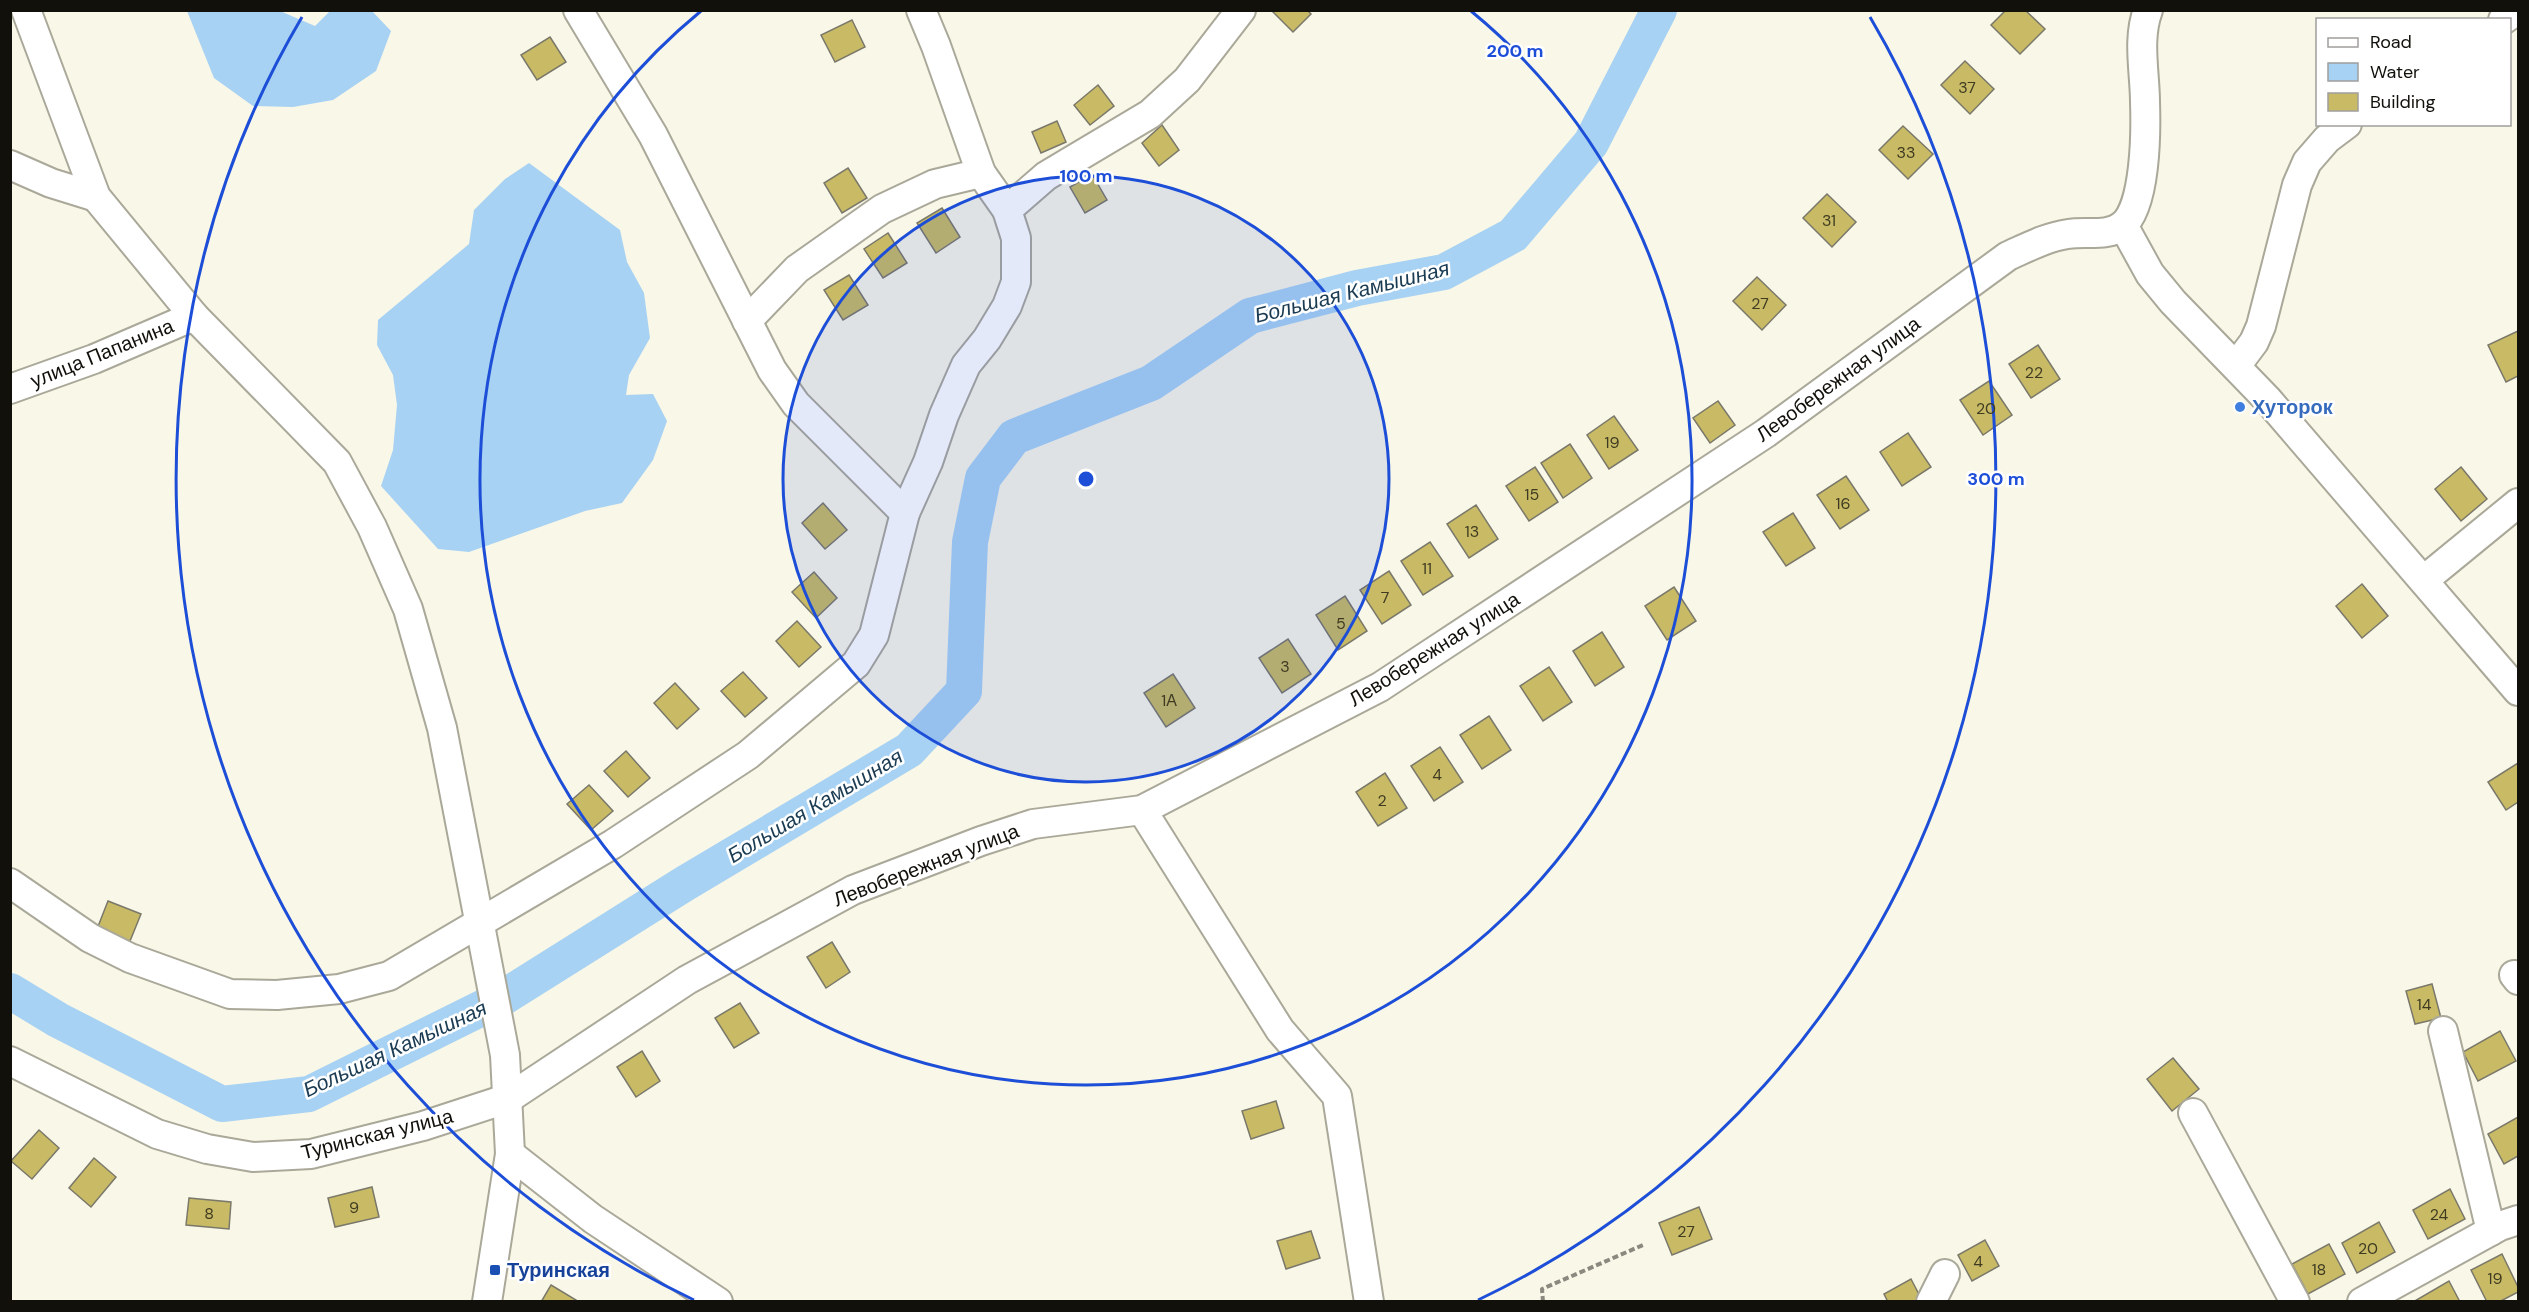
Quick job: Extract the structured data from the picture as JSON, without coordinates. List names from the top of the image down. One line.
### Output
{"streets":{"street":["улица Папанина","Левобережная улица","Туринская улица"]},"crossings":[["Левобережная улица","Туринская улица"]],"water":["Большая Камышная"],"places":{"other":["Хуторок"],"transit":["Туринская"]},"house_numbers":["37","33","31","27","22","20","19","15","16","13","11","7","5","3","1А","4","2","14","9","8","24","27","20","4","18","19"],"legend":["Road","Water","Building"],"rings":["200 m","100 m","300 m"]}
